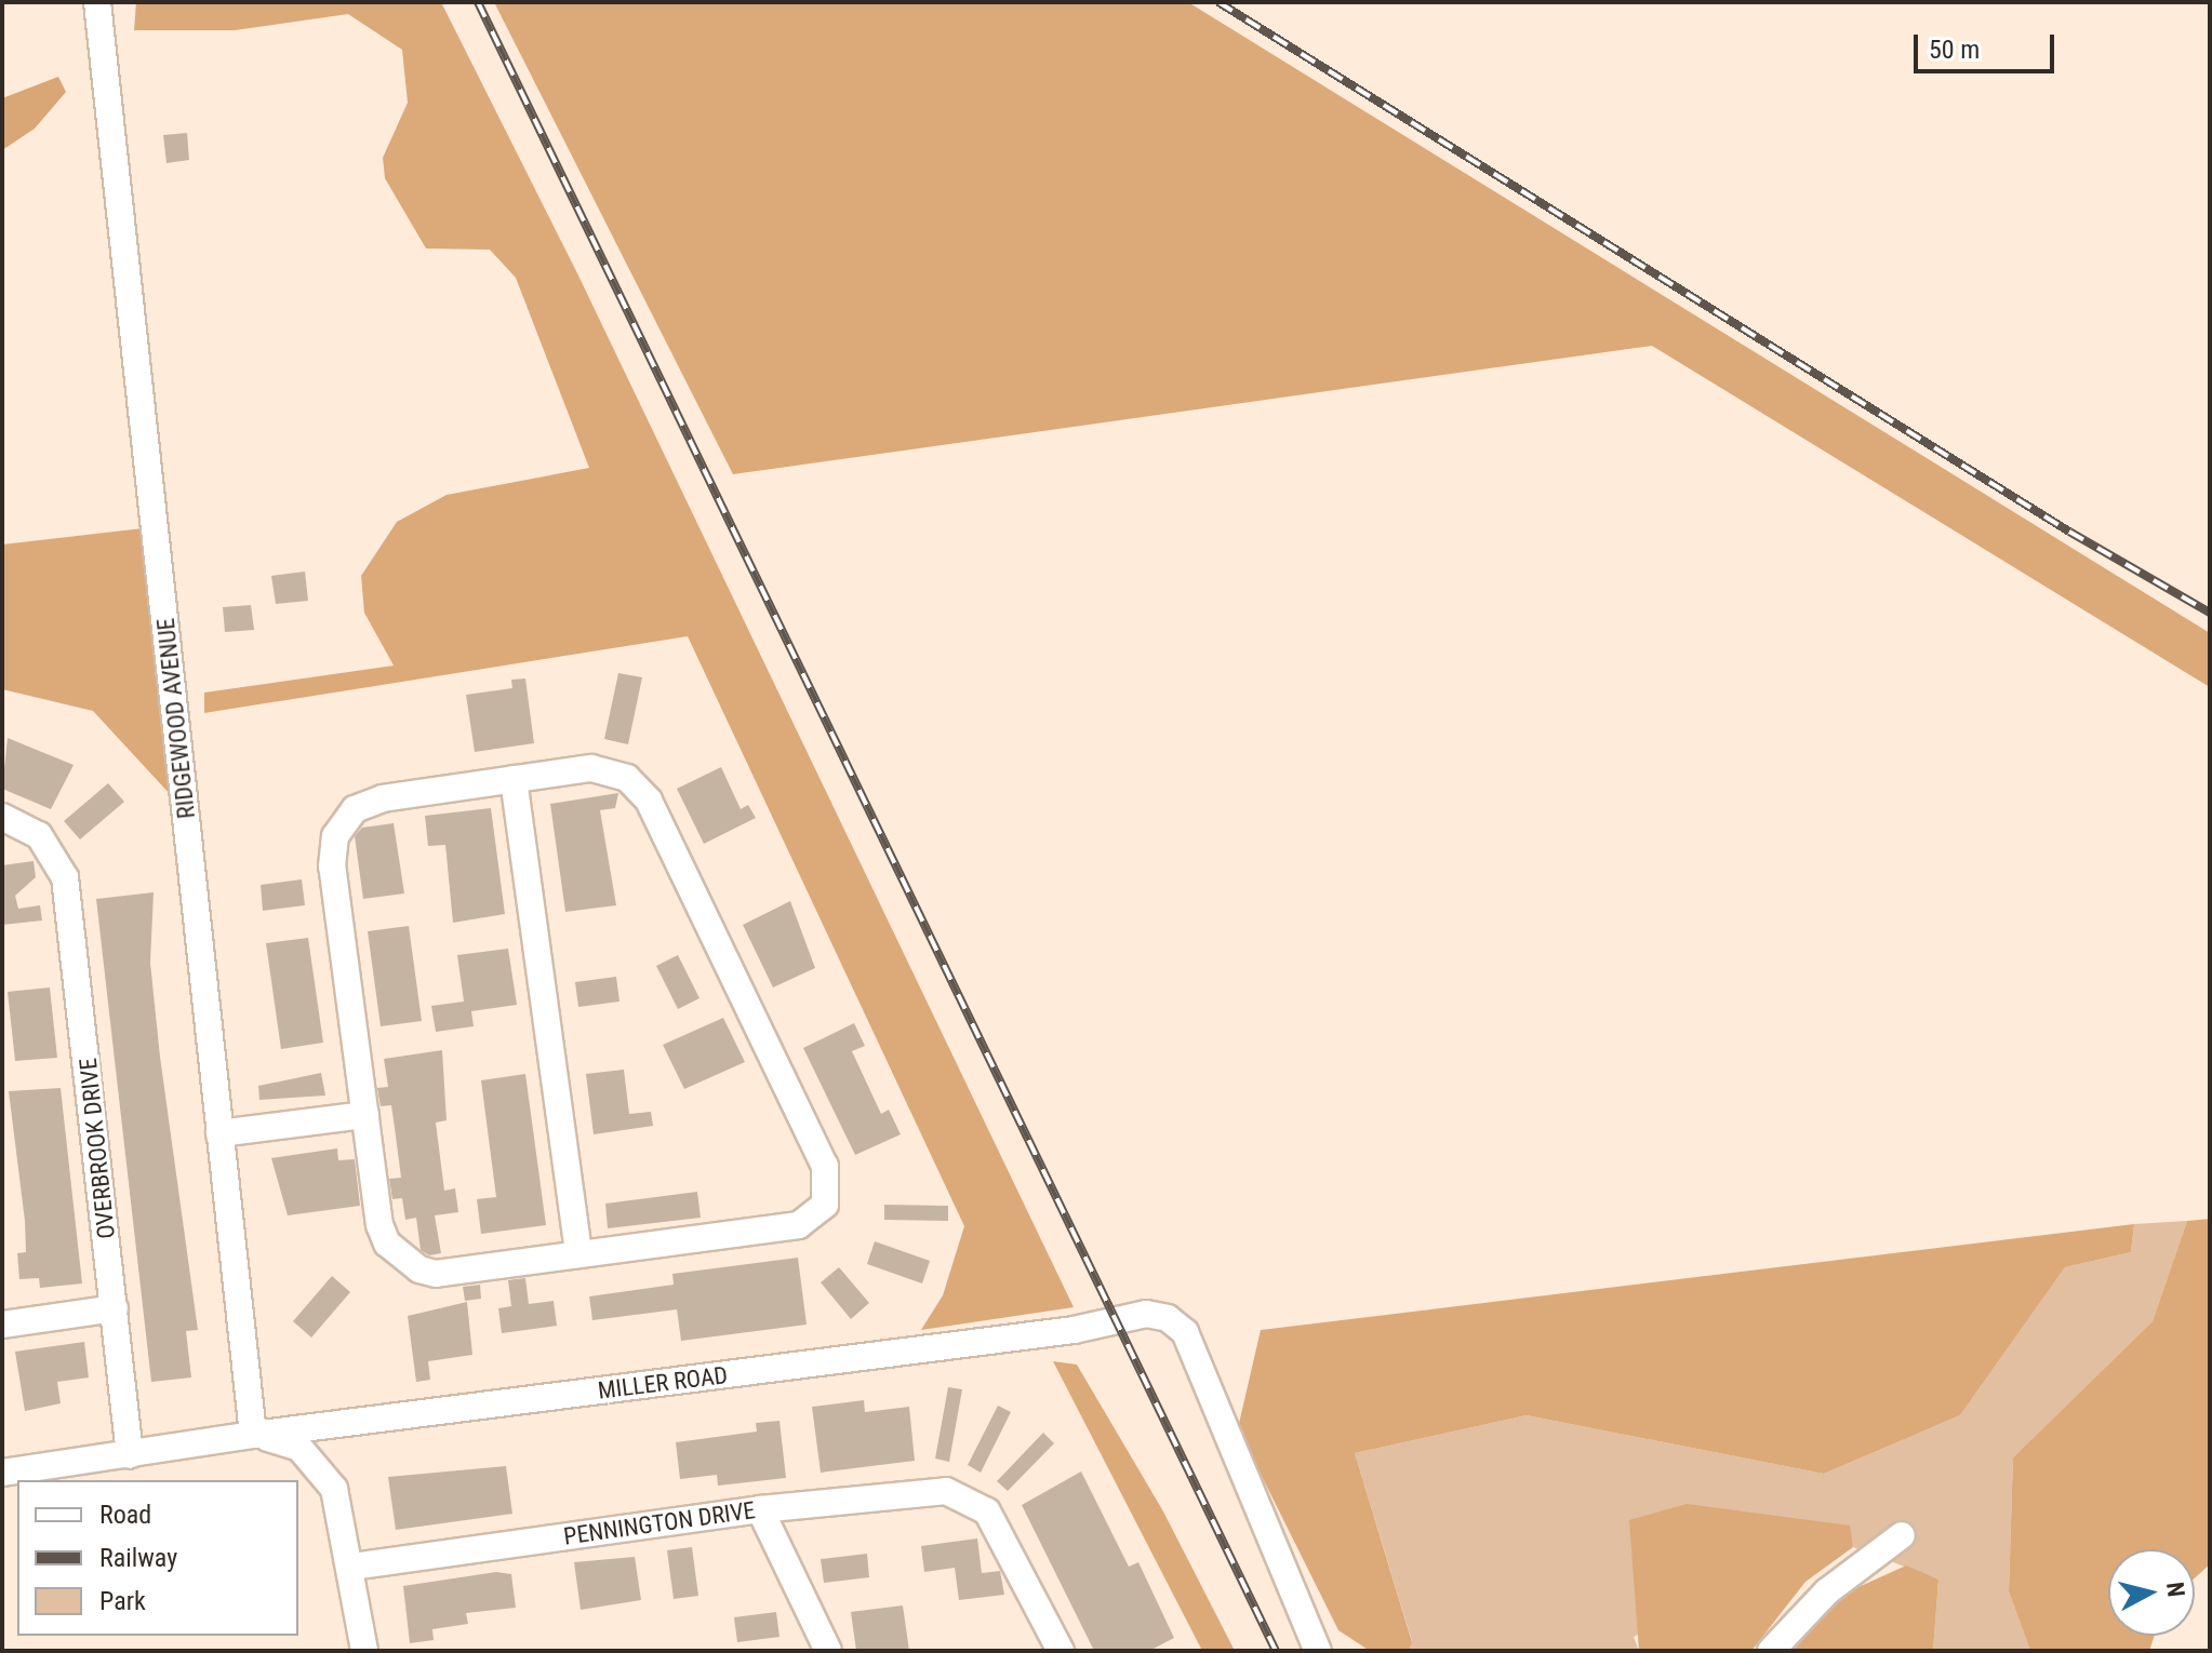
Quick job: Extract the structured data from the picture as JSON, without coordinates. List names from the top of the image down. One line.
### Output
{"streets":{"street":["RIDGEWOOD AVENUE","OVERBROOK DRIVE","MILLER ROAD","PENNINGTON DRIVE"]},"crossings":[["RIDGEWOOD AVENUE","MILLER ROAD"],["OVERBROOK DRIVE","MILLER ROAD"]],"legend":["Road","Railway","Park"],"scale_bar":"50 m","north":"right"}
